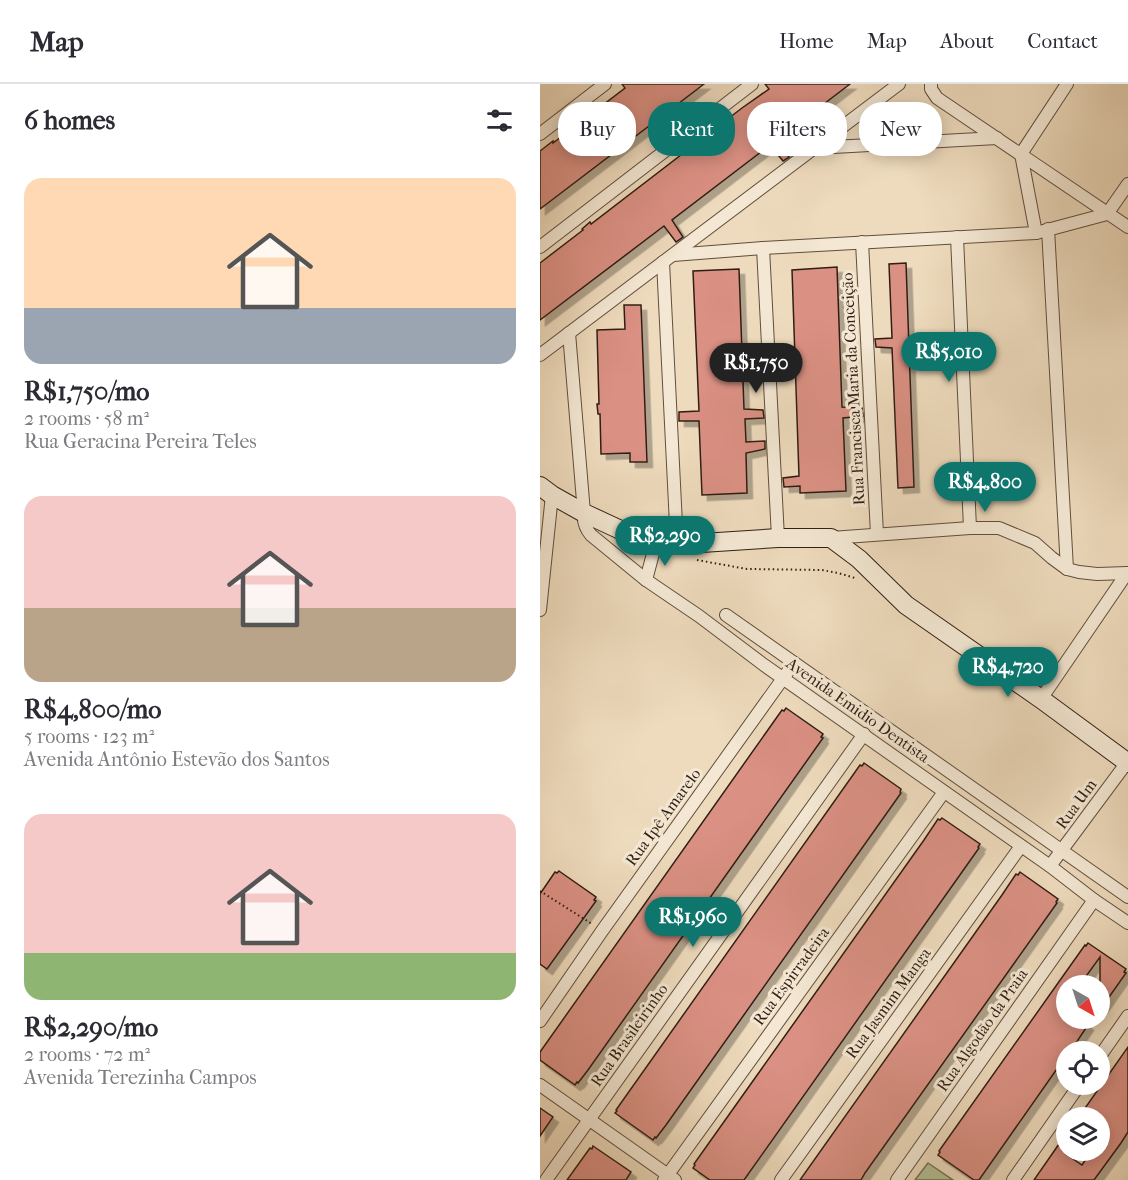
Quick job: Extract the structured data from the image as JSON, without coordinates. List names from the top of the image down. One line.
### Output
{"streets":{"street":["Rua Francisca Maria da Conceição","Avenida Emidio Dentista","Rua Um","Rua Ipê Amarelo","Rua Espirradeira","Rua Jasmim Manga","Rua Algodão da Praia","Rua Brasileirinho"]},"crossings":[["Avenida Emidio Dentista","Rua Um"],["Avenida Emidio Dentista","Rua Ipê Amarelo"],["Avenida Emidio Dentista","Rua Espirradeira"],["Avenida Emidio Dentista","Rua Jasmim Manga"],["Avenida Emidio Dentista","Rua Algodão da Praia"],["Avenida Emidio Dentista","Rua Brasileirinho"]],"north":"bottom right","page":{"header":"Map","nav":["Home","Map","About","Contact"],"heading":"6 homes","chip":["Buy","Rent","Filters","New"],"list":[{"name":"R$1,750/mo","note":"2 rooms · 58 m² · Rua Geracina Pereira Teles"},{"name":"R$4,800/mo","note":"5 rooms · 123 m² · Avenida Antônio Estevão dos Santos"},{"name":"R$2,290/mo","note":"2 rooms · 72 m² · Avenida Terezinha Campos"}],"price":["R$5,010","R$1,750","R$4,800","R$2,290","R$4,720","R$1,960"]}}
